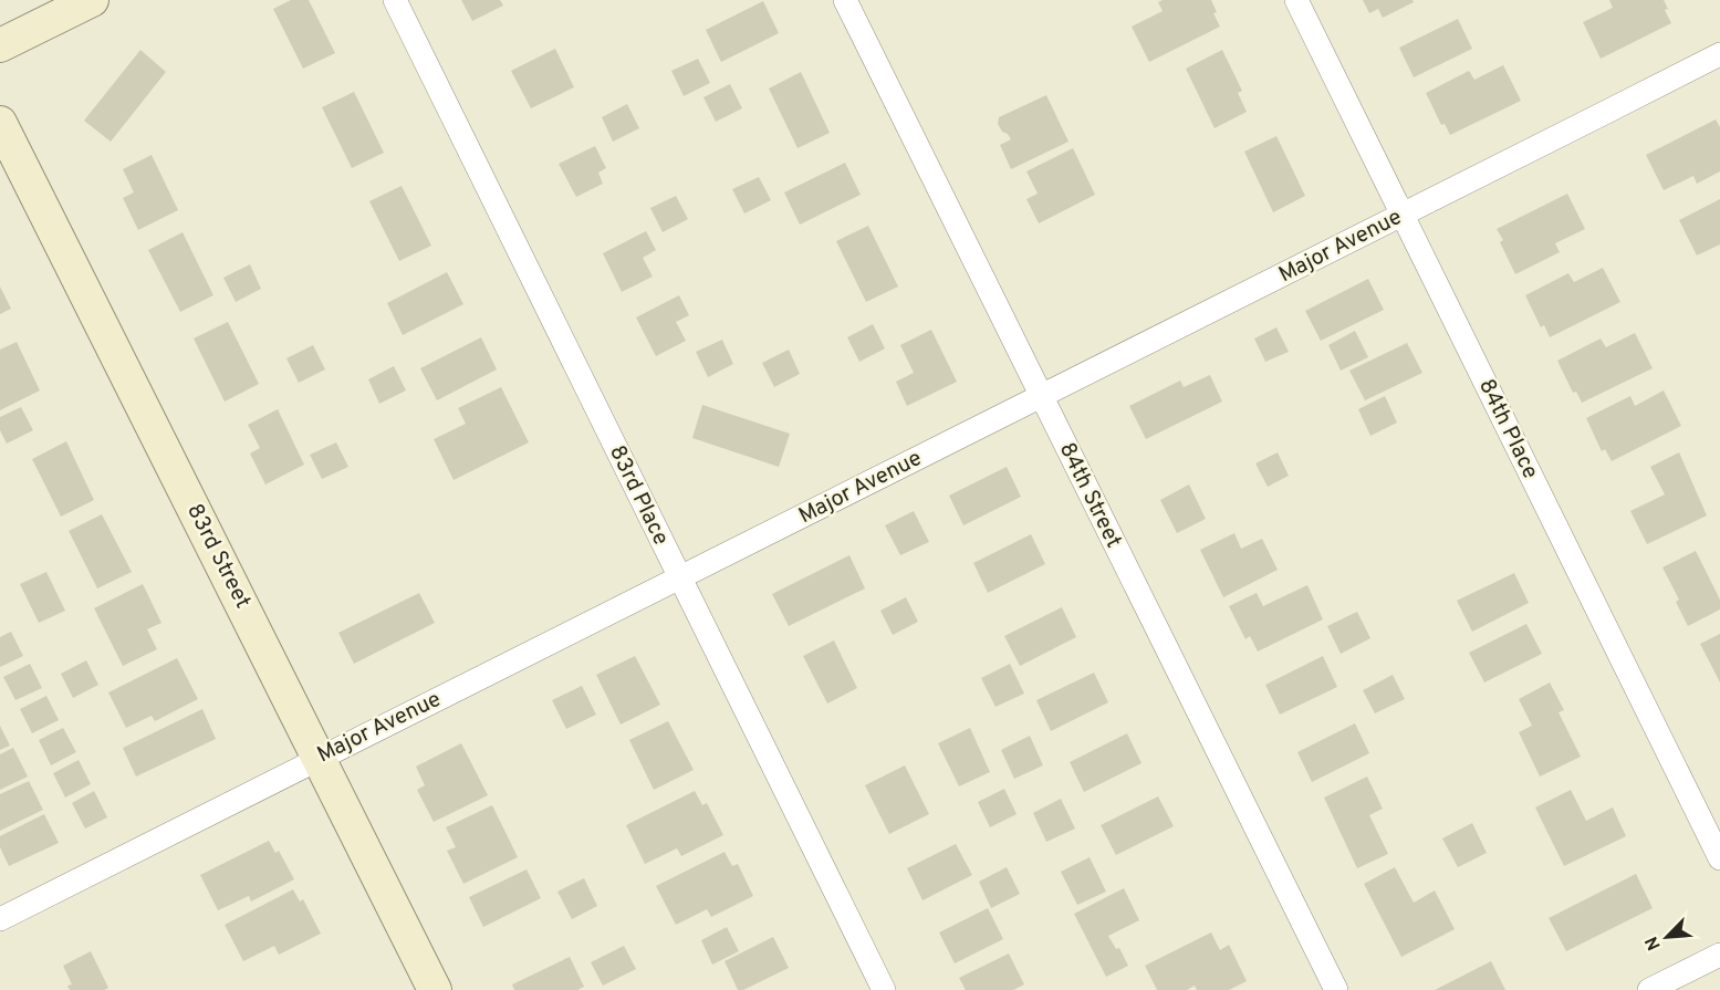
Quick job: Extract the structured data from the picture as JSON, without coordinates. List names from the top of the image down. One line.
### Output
{"streets":{"street":["Major Avenue","84th Place","83rd Place","84th Street","83rd Street"]},"crossings":[["Major Avenue","84th Place"],["Major Avenue","83rd Place"],["Major Avenue","84th Street"],["Major Avenue","83rd Street"]],"north":"bottom left"}
